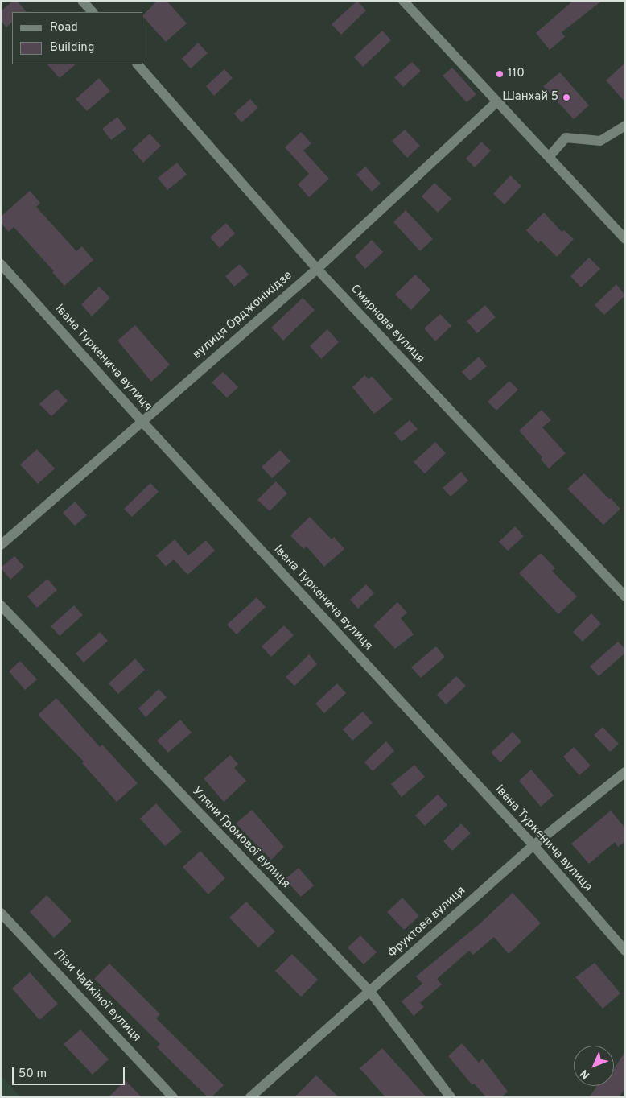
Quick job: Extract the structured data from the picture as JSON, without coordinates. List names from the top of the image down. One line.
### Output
{"streets":{"street":["вулиця Орджонікідзе","Смирнова вулиця","Івана Туркенича вулиця","Уляни Громової вулиця","Фруктова вулиця","Лізи Чайкіної вулиця"]},"crossings":[["вулиця Орджонікідзе","Смирнова вулиця"],["вулиця Орджонікідзе","Івана Туркенича вулиця"],["Івана Туркенича вулиця","Фруктова вулиця"],["Уляни Громової вулиця","Фруктова вулиця"]],"places":["110","Шанхай 5"],"legend":["Road","Building"],"scale_bar":"50 m","north":"bottom left"}
